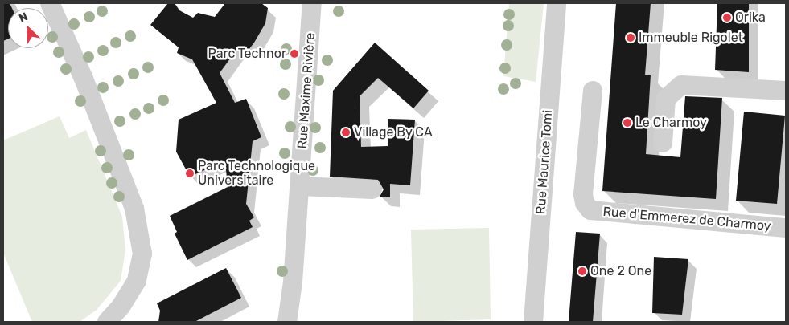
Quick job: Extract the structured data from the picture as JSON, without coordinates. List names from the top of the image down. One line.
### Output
{"streets":{"street":["Rue Maxime Rivière","Rue Maurice Tomi","Rue d'Emmerez de Charmoy"]},"places":["Orika","Immeuble Rigolet","Parc Technor","Le Charmoy","Village By CA","Parc Technologique Universitaire","One 2 One"],"north":"top left"}
